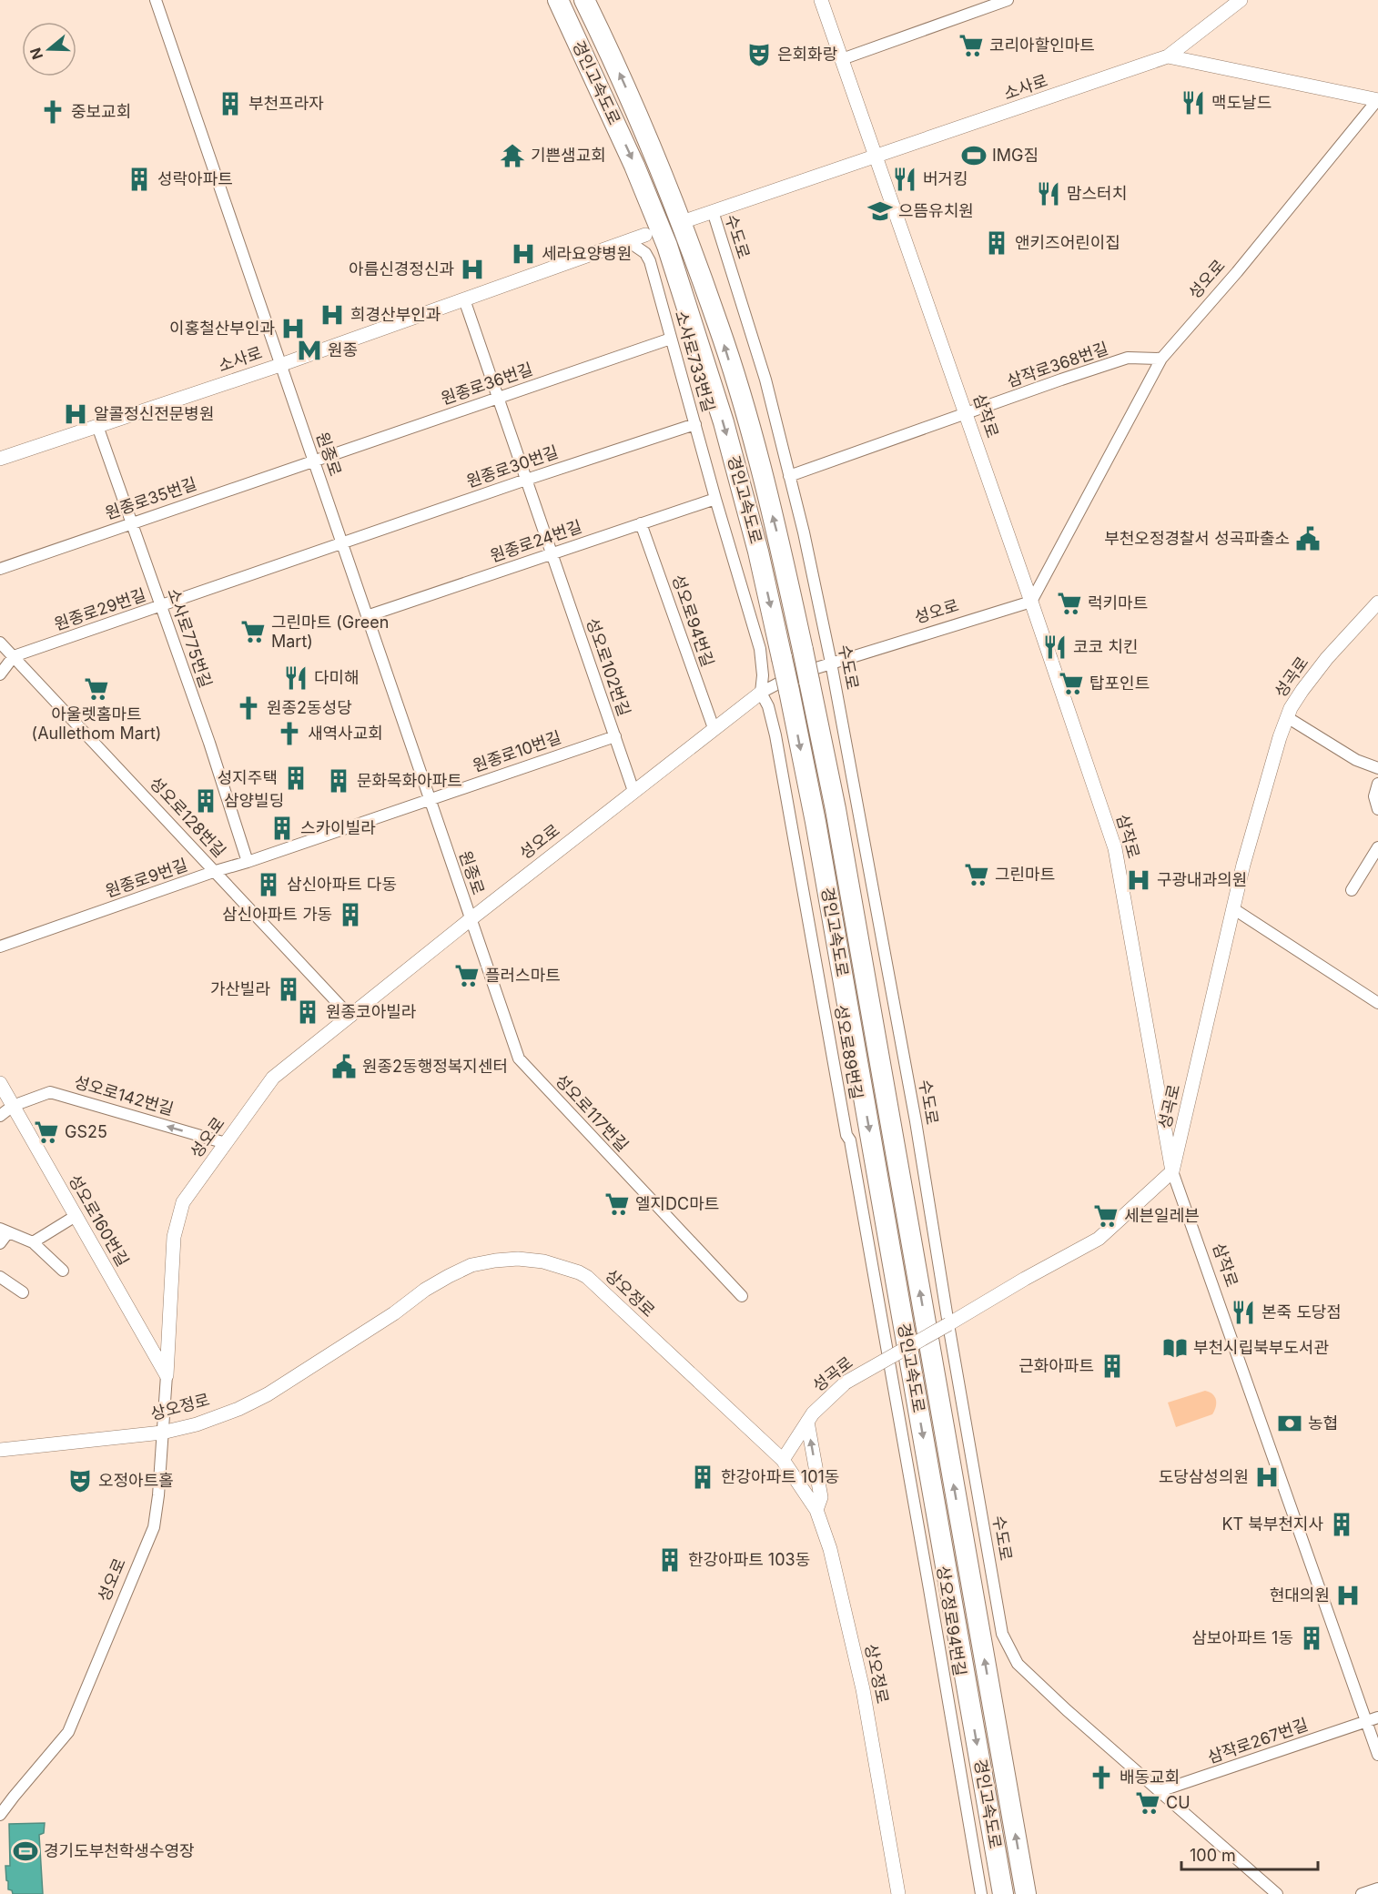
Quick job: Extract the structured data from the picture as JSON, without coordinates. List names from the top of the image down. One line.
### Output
{"streets":{"highway":["경인고속도로"],"street":["소사로","수도로","성오로","소사로733번길","삼작로368번길","원종로36번길","삼작로","원종로","원종로30번길","원종로35번길","원종로24번길","원종로29번길","성오로94번길","소사로775번길","성오로102번길","성곡로","원종로10번길","성오로128번길","원종로9번길","성오로89번길","성오로142번길","성오로117번길","성오로160번길","상오정로","상오정로94번길","삼작로267번길"]},"crossings":[["소사로","수도로"],["소사로","소사로733번길"],["소사로","삼작로"],["소사로","원종로"],["소사로","소사로775번길"],["소사로","성오로102번길"],["수도로","성오로"],["수도로","삼작로368번길"],["수도로","성곡로"],["수도로","삼작로267번길"],["성오로","소사로733번길"],["성오로","삼작로368번길"],["성오로","삼작로"],["성오로","원종로"],["성오로","성오로94번길"],["성오로","성오로102번길"],["성오로","성오로128번길"],["성오로","성오로89번길"],["성오로","성오로142번길"],["성오로","성오로117번길"],["성오로","성오로160번길"],["성오로","상오정로"],["소사로733번길","원종로36번길"],["소사로733번길","원종로30번길"],["소사로733번길","원종로24번길"],["소사로733번길","성오로89번길"],["삼작로368번길","삼작로"],["원종로36번길","원종로"],["원종로36번길","원종로35번길"],["원종로36번길","성오로102번길"],["삼작로","성곡로"],["삼작로","삼작로267번길"],["원종로","원종로30번길"],["원종로","원종로35번길"],["원종로","원종로24번길"],["원종로","원종로29번길"],["원종로","원종로10번길"],["원종로","원종로9번길"],["원종로","성오로117번길"],["원종로30번길","원종로29번길"],["원종로30번길","성오로102번길"],["원종로35번길","소사로775번길"],["원종로24번길","성오로94번길"],["원종로24번길","성오로102번길"],["원종로29번길","소사로775번길"],["원종로29번길","성오로128번길"],["소사로775번길","원종로9번길"],["성오로102번길","원종로10번길"],["성곡로","상오정로"],["원종로10번길","원종로9번길"],["성오로128번길","원종로9번길"],["성오로89번길","상오정로94번길"],["성오로142번길","성오로160번길"]],"one_way":["성오로142번길"],"places":{"supermarket":["코리아할인마트","럭키마트","그린마트 (Green Mart)","탑포인트","아울렛홈마트 (Aullethom Mart)","그린마트","플러스마트","GS25","엘지DC마트","세븐일레븐","CU"],"theatre":["은회화랑","오정아트홀"],"restaurant":["맥도날드","버거킹","맘스터치","코코 치킨","다미해","본죽 도당점"],"building":["부천프라자","성락아파트","앤키즈어린이집","성지주택","문화목화아파트","삼양빌딩","스카이빌라","삼신아파트 다동","삼신아파트 가동","가산빌라","원종코아빌라","근화아파트","한강아파트 101동","KT 북부천지사","한강아파트 103동","삼보아파트 1동"],"church":["중보교회","원종2동성당","새역사교회","배동교회"],"temple":["기쁜샘교회"],"sports":["IMG짐","경기도부천학생수영장"],"school or university":["으뜸유치원"],"hospital":["세라요양병원","아름신경정신과","희경산부인과","이홍철산부인과","알콜정신전문병원","구광내과의원","도당삼성의원","현대의원"],"metro station":["원종"],"public building":["부천오정경찰서 성곡파출소","원종2동행정복지센터"],"library":["부천시립북부도서관"],"bank":["농협"]},"scale_bar":"100 m","north":"left"}
